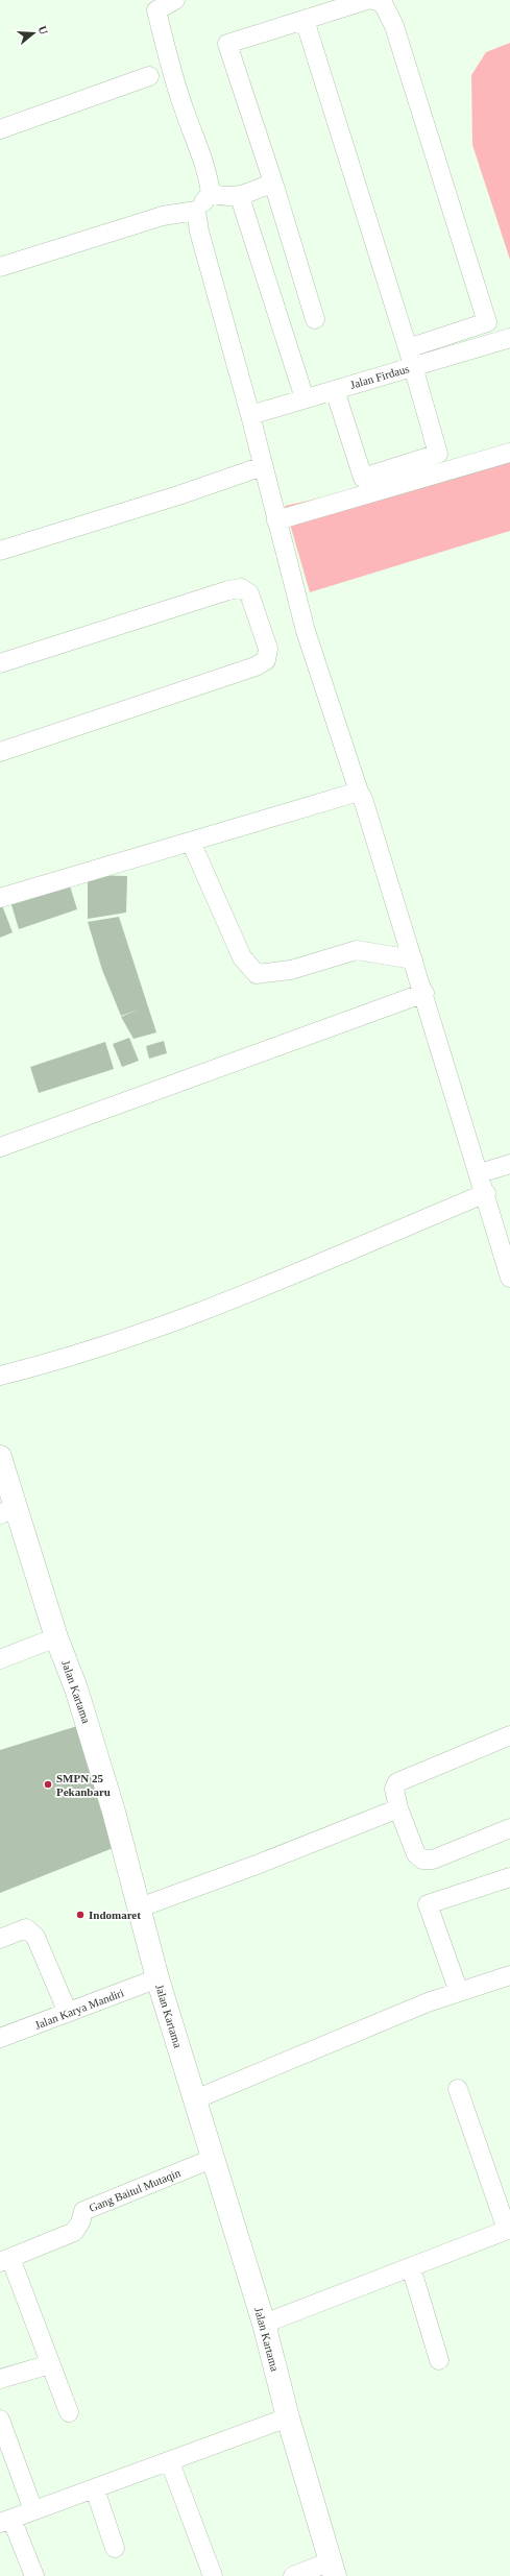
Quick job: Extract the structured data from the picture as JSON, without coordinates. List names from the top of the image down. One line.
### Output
{"streets":{"main road":["Jalan Kartama"],"street":["Jalan Firdaus","Jalan Karya Mandiri","Gang Baitul Mutaqin"]},"crossings":[["Jalan Kartama","Jalan Karya Mandiri"],["Jalan Kartama","Gang Baitul Mutaqin"]],"places":["SMPN 25 Pekanbaru","Indomaret"],"north":"right"}
